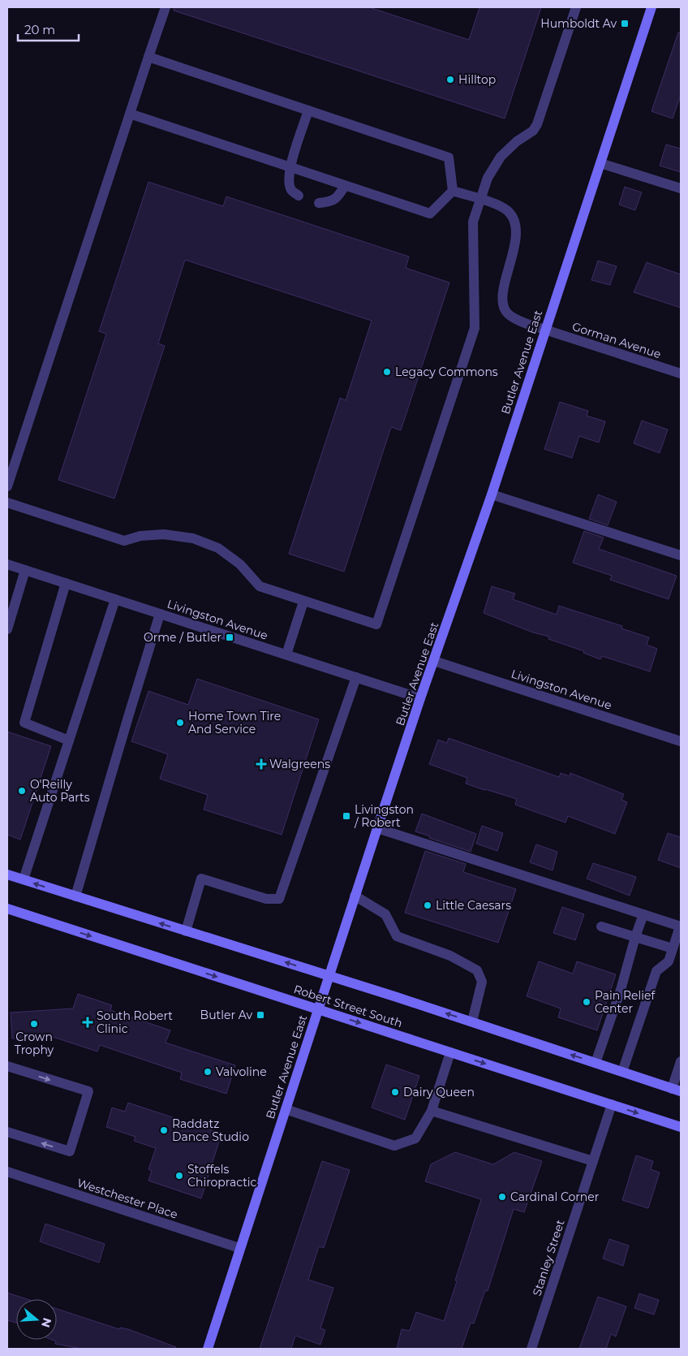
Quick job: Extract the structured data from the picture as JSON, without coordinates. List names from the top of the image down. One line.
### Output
{"streets":{"street":["Gorman Avenue","Butler Avenue East","Livingston Avenue","Robert Street South","Westchester Place","Stanley Street"]},"crossings":[["Gorman Avenue","Butler Avenue East"],["Butler Avenue East","Livingston Avenue"],["Butler Avenue East","Robert Street South"],["Butler Avenue East","Westchester Place"],["Robert Street South","Stanley Street"]],"places":{"transit":["Humboldt Av","Orme / Butler","Livingston / Robert","Butler Av"],"other":["Hilltop","Legacy Commons","Home Town Tire And Service","O'Reilly Auto Parts","Little Caesars","Pain Relief Center","Crown Trophy","Valvoline","Dairy Queen","Raddatz Dance Studio","Stoffels Chiropractic","Cardinal Corner"],"health":["Walgreens","South Robert Clinic"]},"scale_bar":"20 m","north":"right"}
